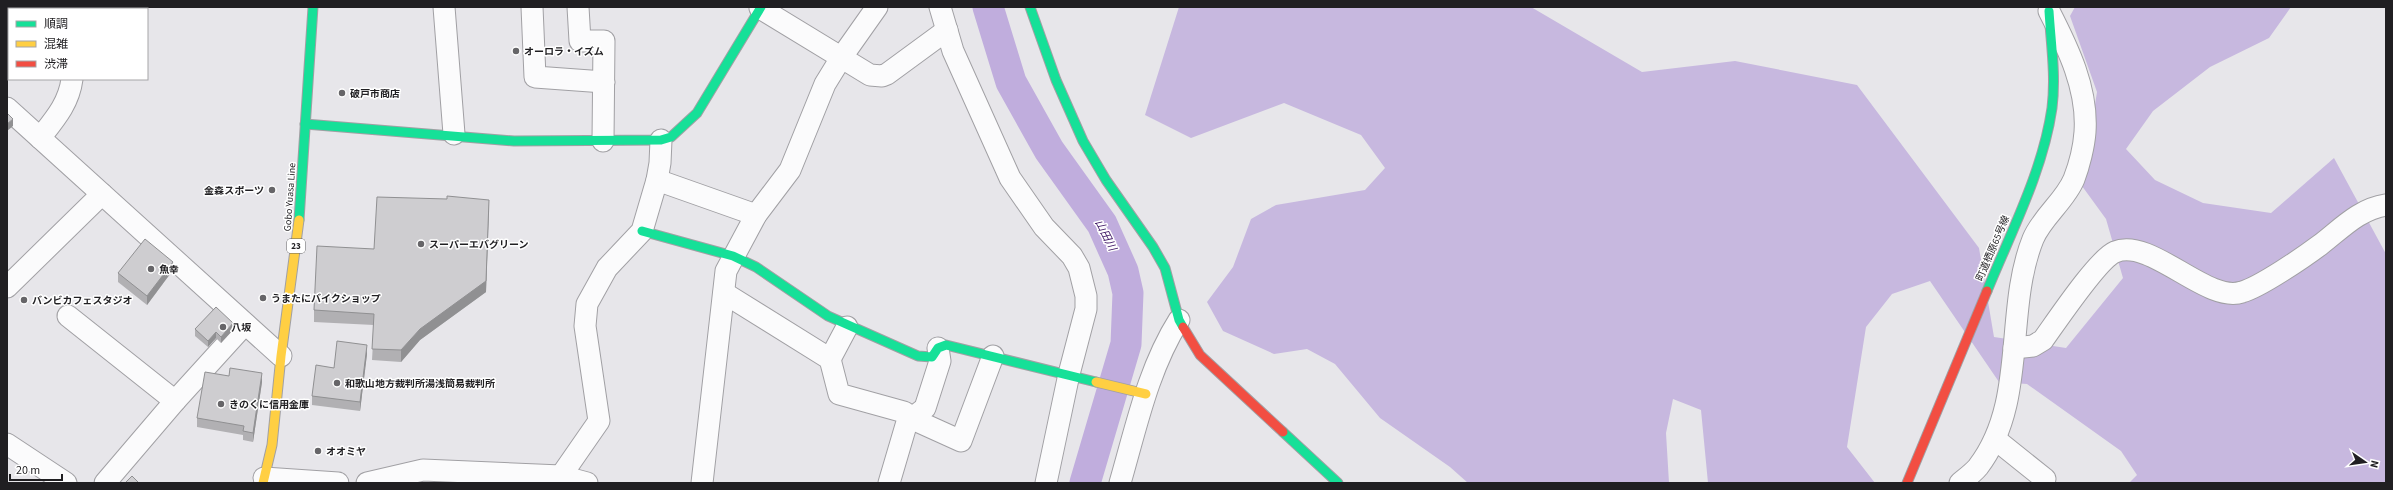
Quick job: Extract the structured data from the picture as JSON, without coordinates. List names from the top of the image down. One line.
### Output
{"streets":{"street":["Gobo Yuasa Line","23","町道栖原65号線"]},"water":["山田川"],"places":["オーロラ・イズム","破戸市商店","金森スポーツ","スーパーエバグリーン","魚幸","うまたにバイクショップ","バンビカフェスタジオ","八坂","和歌山地方裁判所湯浅簡易裁判所","きのくに信用金庫","オオミヤ"],"legend":["順調","混雑","渋滞"],"scale_bar":"20 m","north":"right"}
